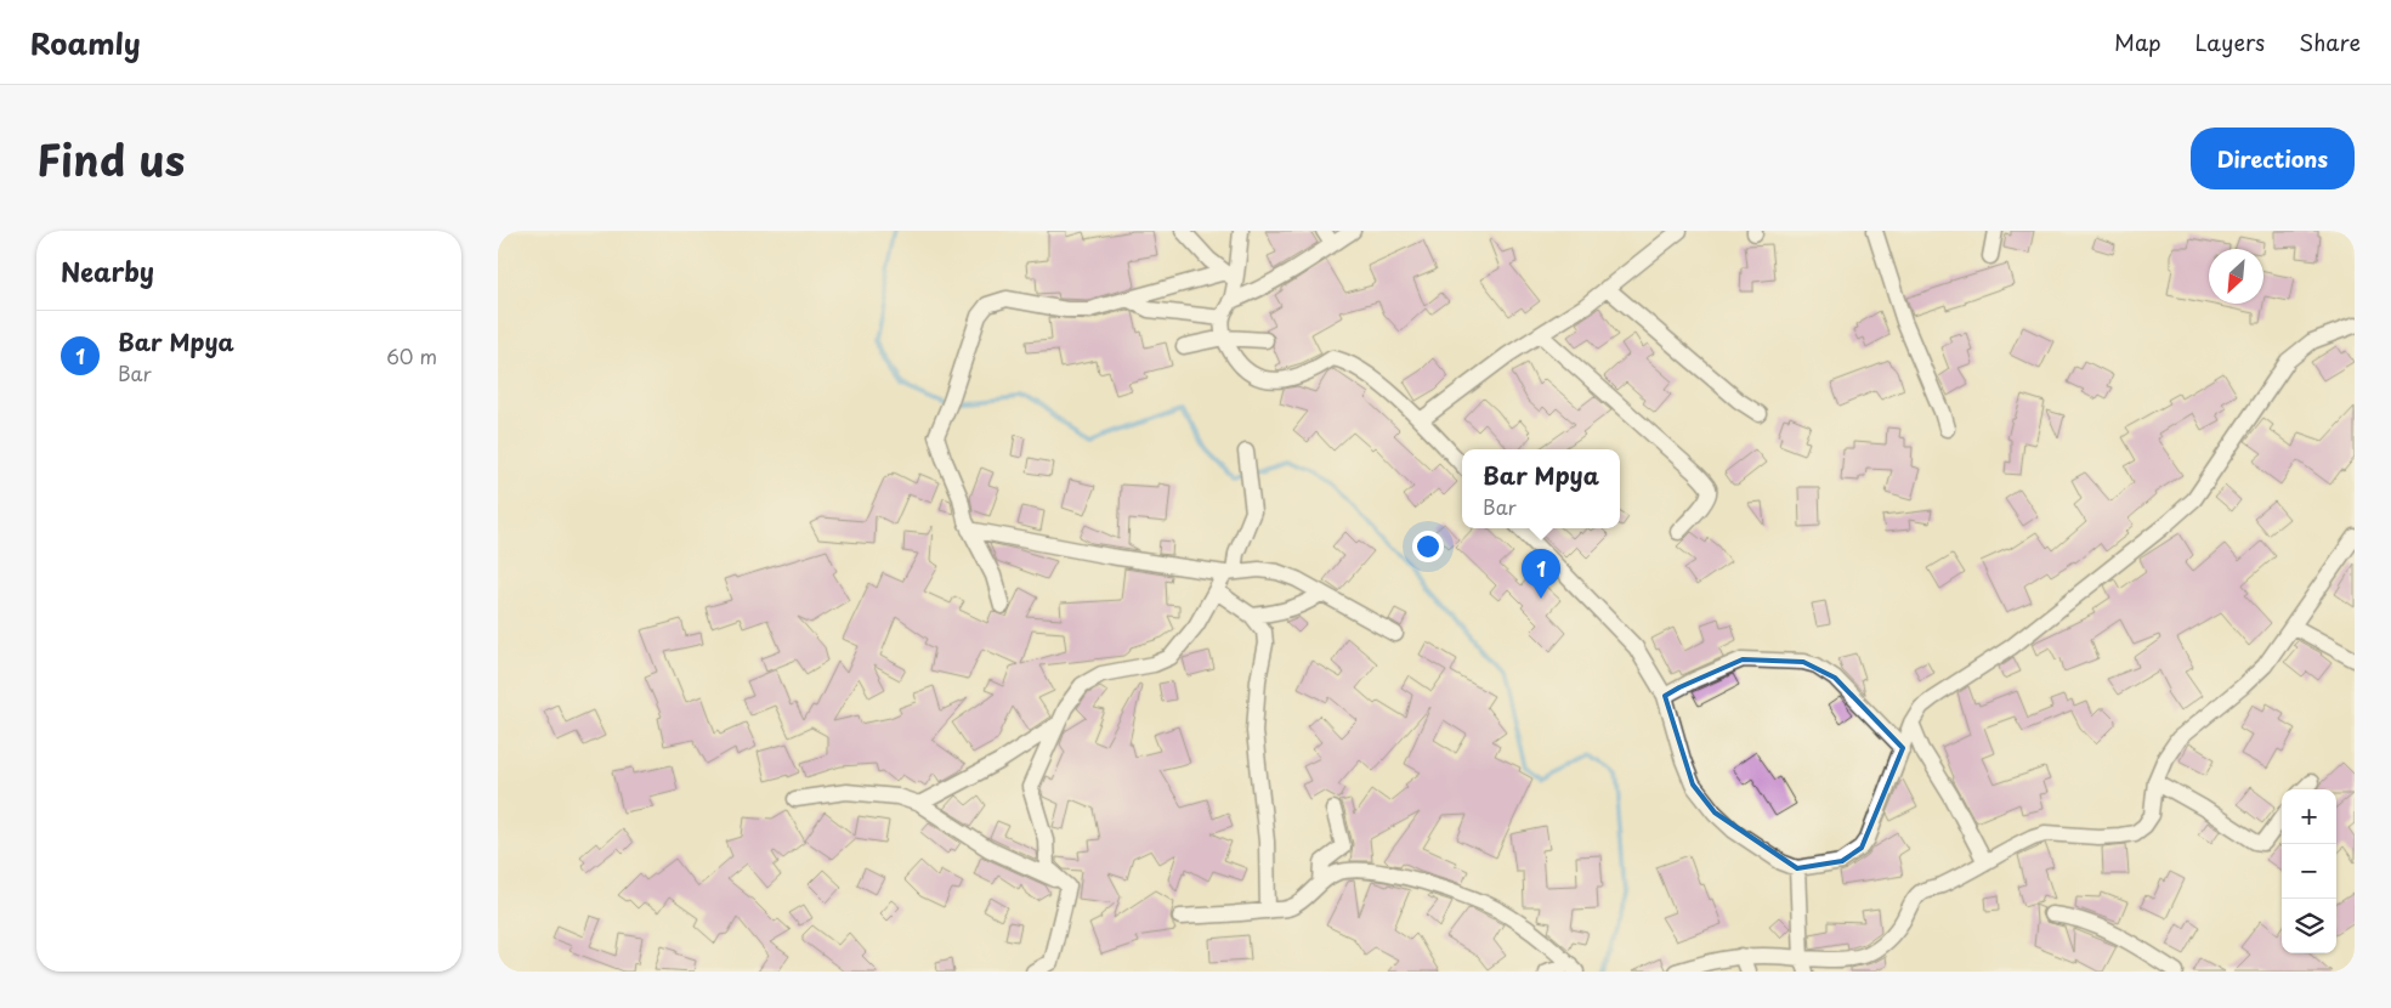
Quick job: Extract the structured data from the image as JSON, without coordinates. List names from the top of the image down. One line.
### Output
{"north":"bottom left","page":{"header":"Roamly","nav":["Map","Layers","Share"],"title":"Find us","buttons":"Directions","heading":"Nearby","list":[{"mark":"1","name":"Bar Mpya","note":"Bar","value":"60 m"}],"popup":["Bar Mpya","Bar"],"pins":"1","map_buttons":["+","−"]}}
